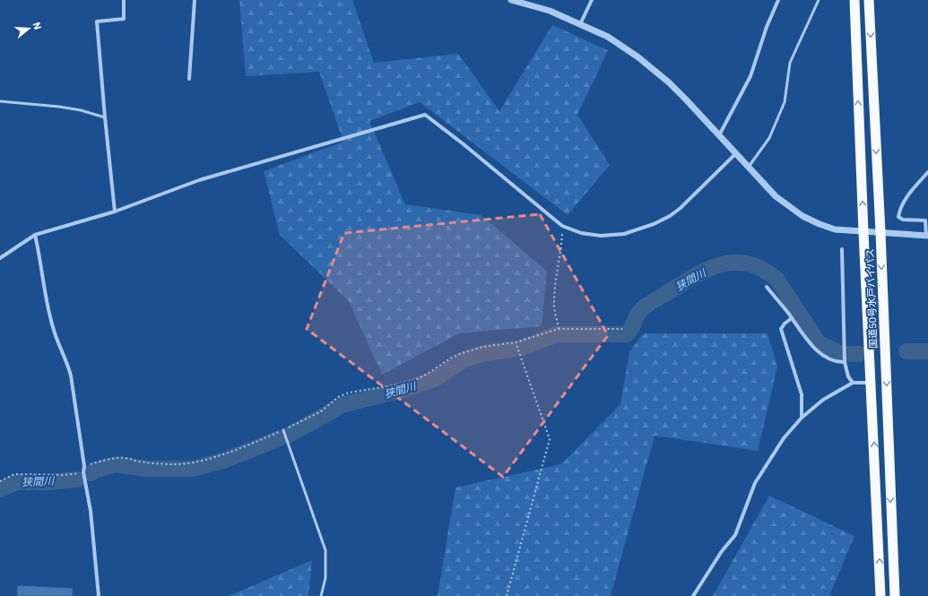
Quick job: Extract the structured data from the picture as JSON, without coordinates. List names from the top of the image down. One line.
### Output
{"streets":{"highway":["国道50号水戸バイパス"]},"water":["狭間川"],"north":"right"}
